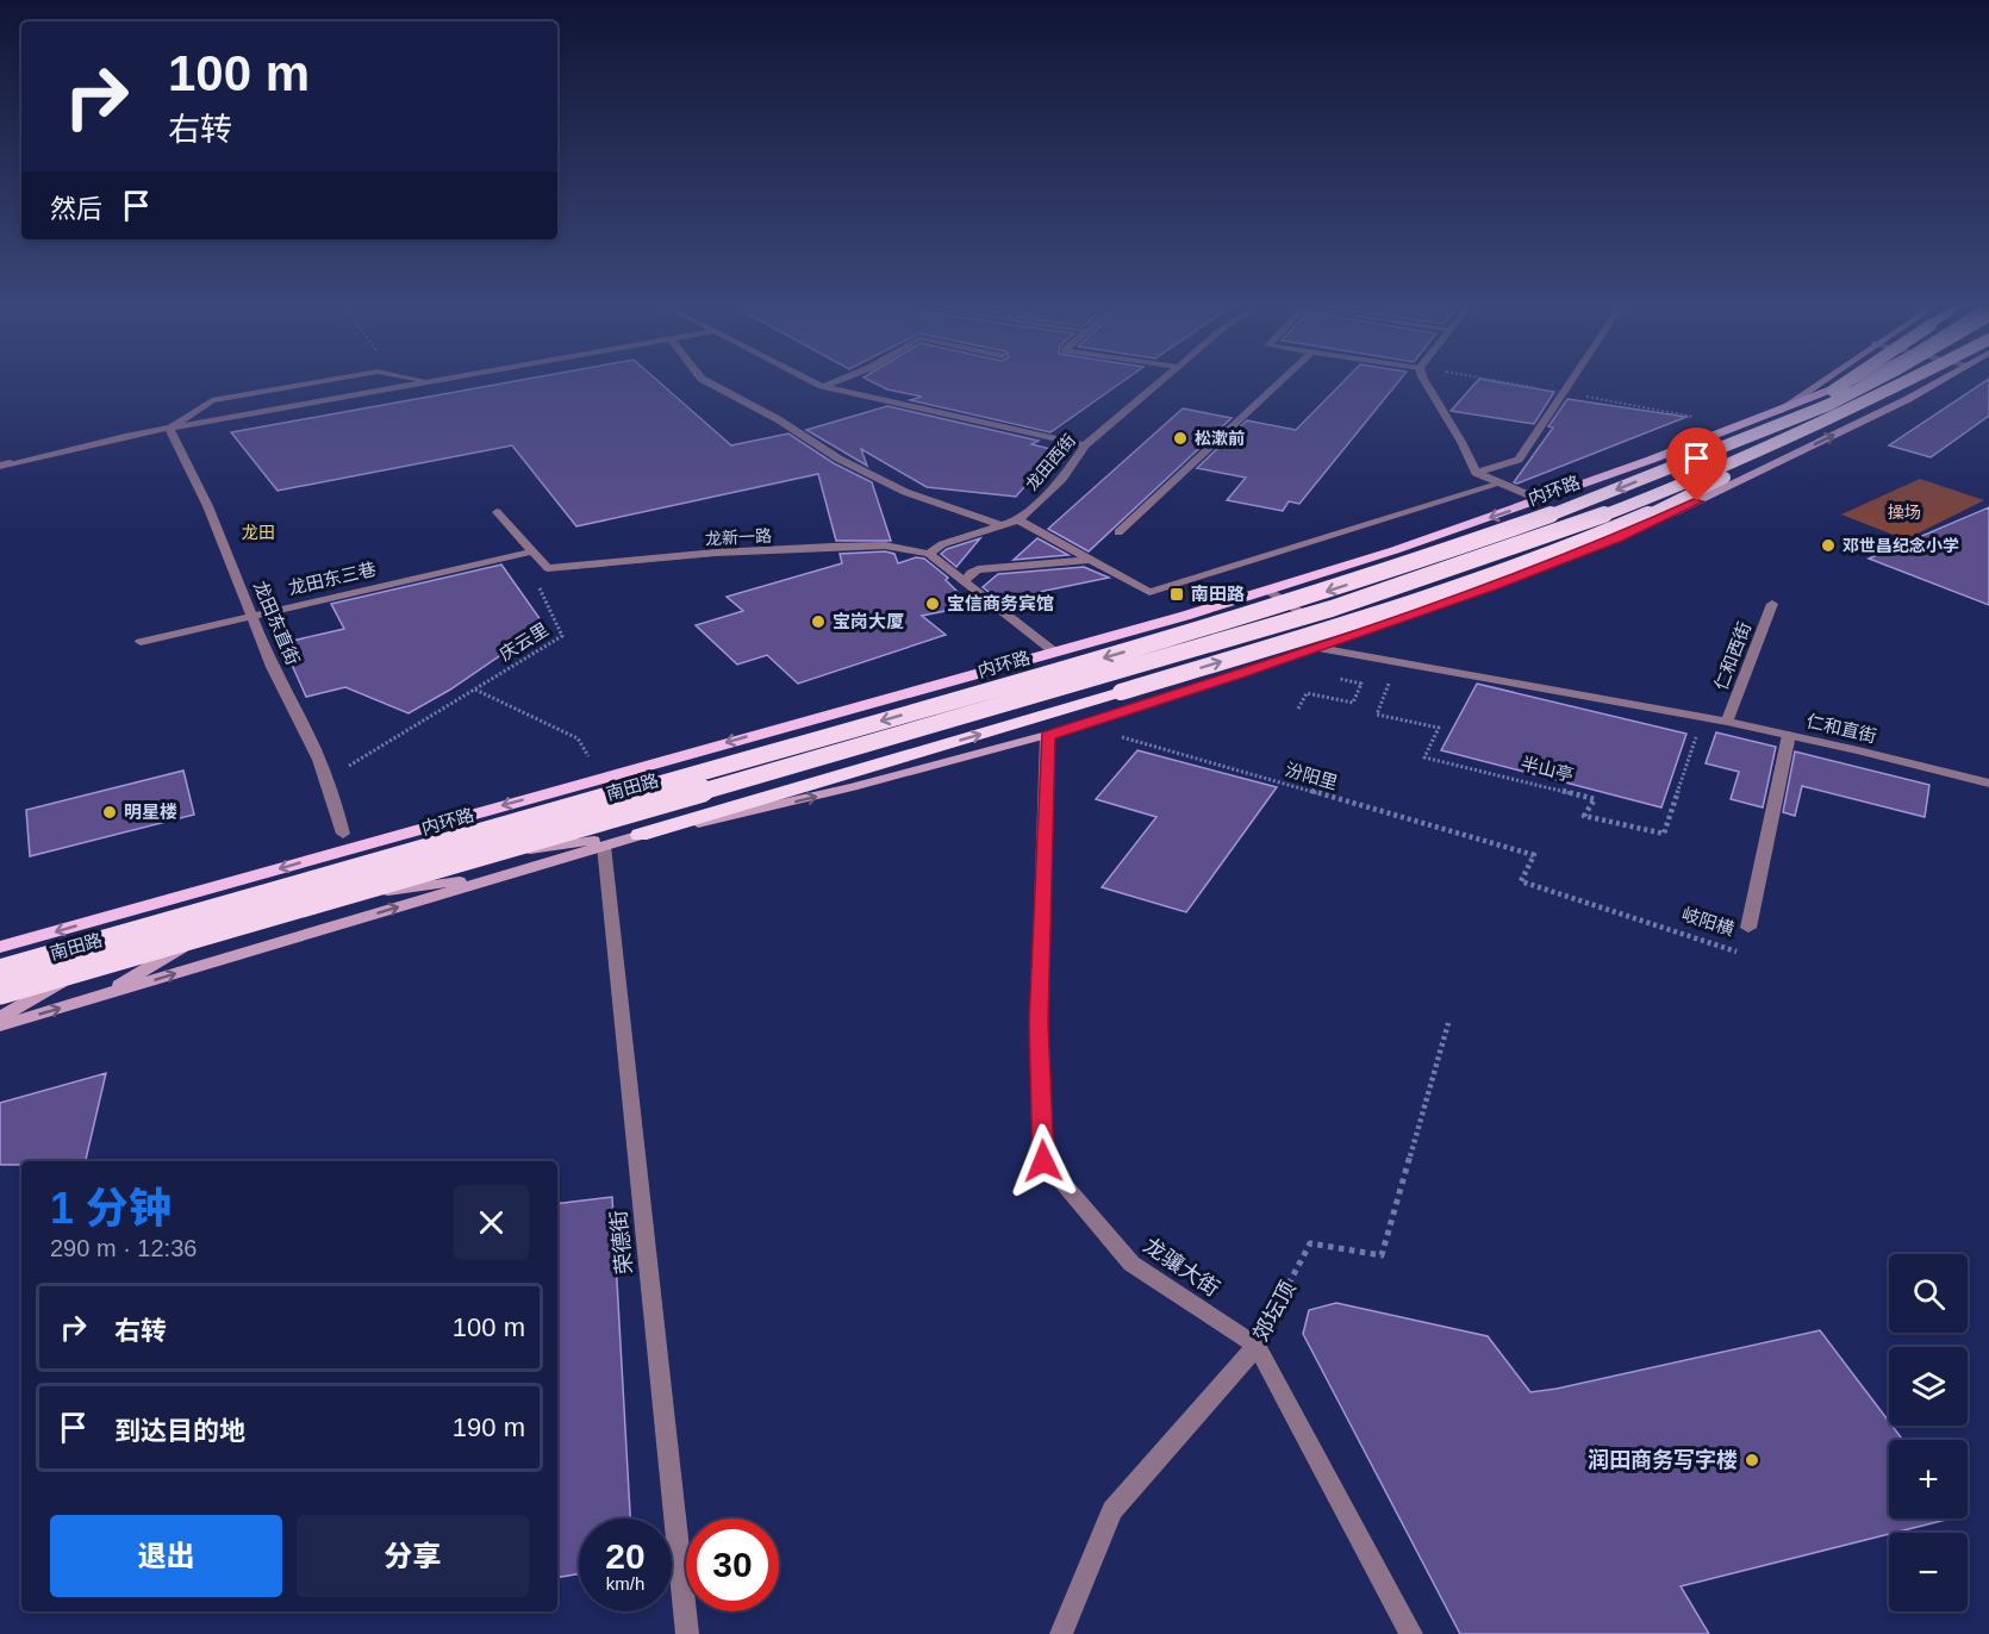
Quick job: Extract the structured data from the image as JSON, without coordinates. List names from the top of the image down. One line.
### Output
{"streets":{"highway":["内环路"],"main road":["南田路"],"street":["龙田西街","龙新一路","龙田东三巷","龙田东直街","仁和西街","仁和直街","岐阳横","荣德街","龙骧大街","郊坛顶"],"path":["庆云里","半山亭","汾阳里"]},"crossings":[["龙田西街","龙新一路"],["内环路","南田路"],["龙新一路","庆云里"],["龙田东三巷","龙田东直街"],["龙田东直街","庆云里"],["仁和西街","仁和直街"],["仁和直街","半山亭"],["仁和直街","岐阳横"],["汾阳里","岐阳横"],["龙骧大街","郊坛顶"]],"districts":["龙田"],"parks":["操场"],"places":{"other":["松漱前","邓世昌纪念小学","宝信商务宾馆","宝岗大厦","明星楼","润田商务写字楼"],"transit":["南田路"]},"page":{"turn":["100 m","右转"],"then":"然后","heading":["1 分钟","290 m · 12:36"],"map_buttons":["+","−"],"list":[{"name":"右转","value":"100 m"},{"name":"到达目的地","value":"190 m"}],"buttons":["退出","分享"],"speed":"20 km/h","limit":"30"}}
